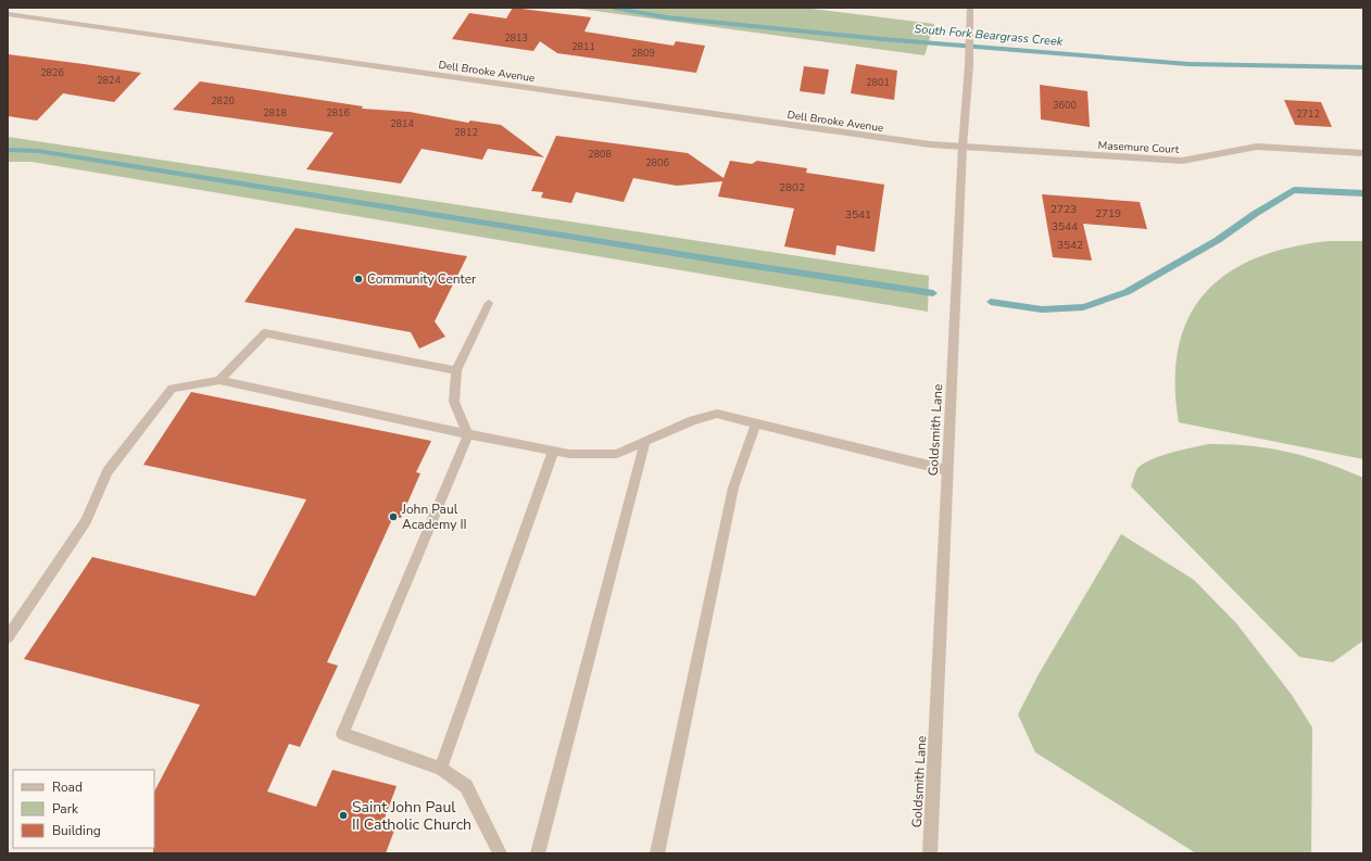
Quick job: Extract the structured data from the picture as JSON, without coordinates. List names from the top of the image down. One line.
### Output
{"streets":{"street":["Dell Brooke Avenue","Masemure Court","Goldsmith Lane"]},"crossings":[["Dell Brooke Avenue","Masemure Court"],["Dell Brooke Avenue","Goldsmith Lane"],["Masemure Court","Goldsmith Lane"]],"water":["South Fork Beargrass Creek"],"places":["Community Center","John Paul Academy II","Saint John Paul II Catholic Church"],"house_numbers":["2813","2811","2809","2826","2824","2801","2820","3600","2818","2816","2712","2814","2812","2808","2806","2802","2723","2719","3541","3544","3542"],"legend":["Road","Park","Building"]}
